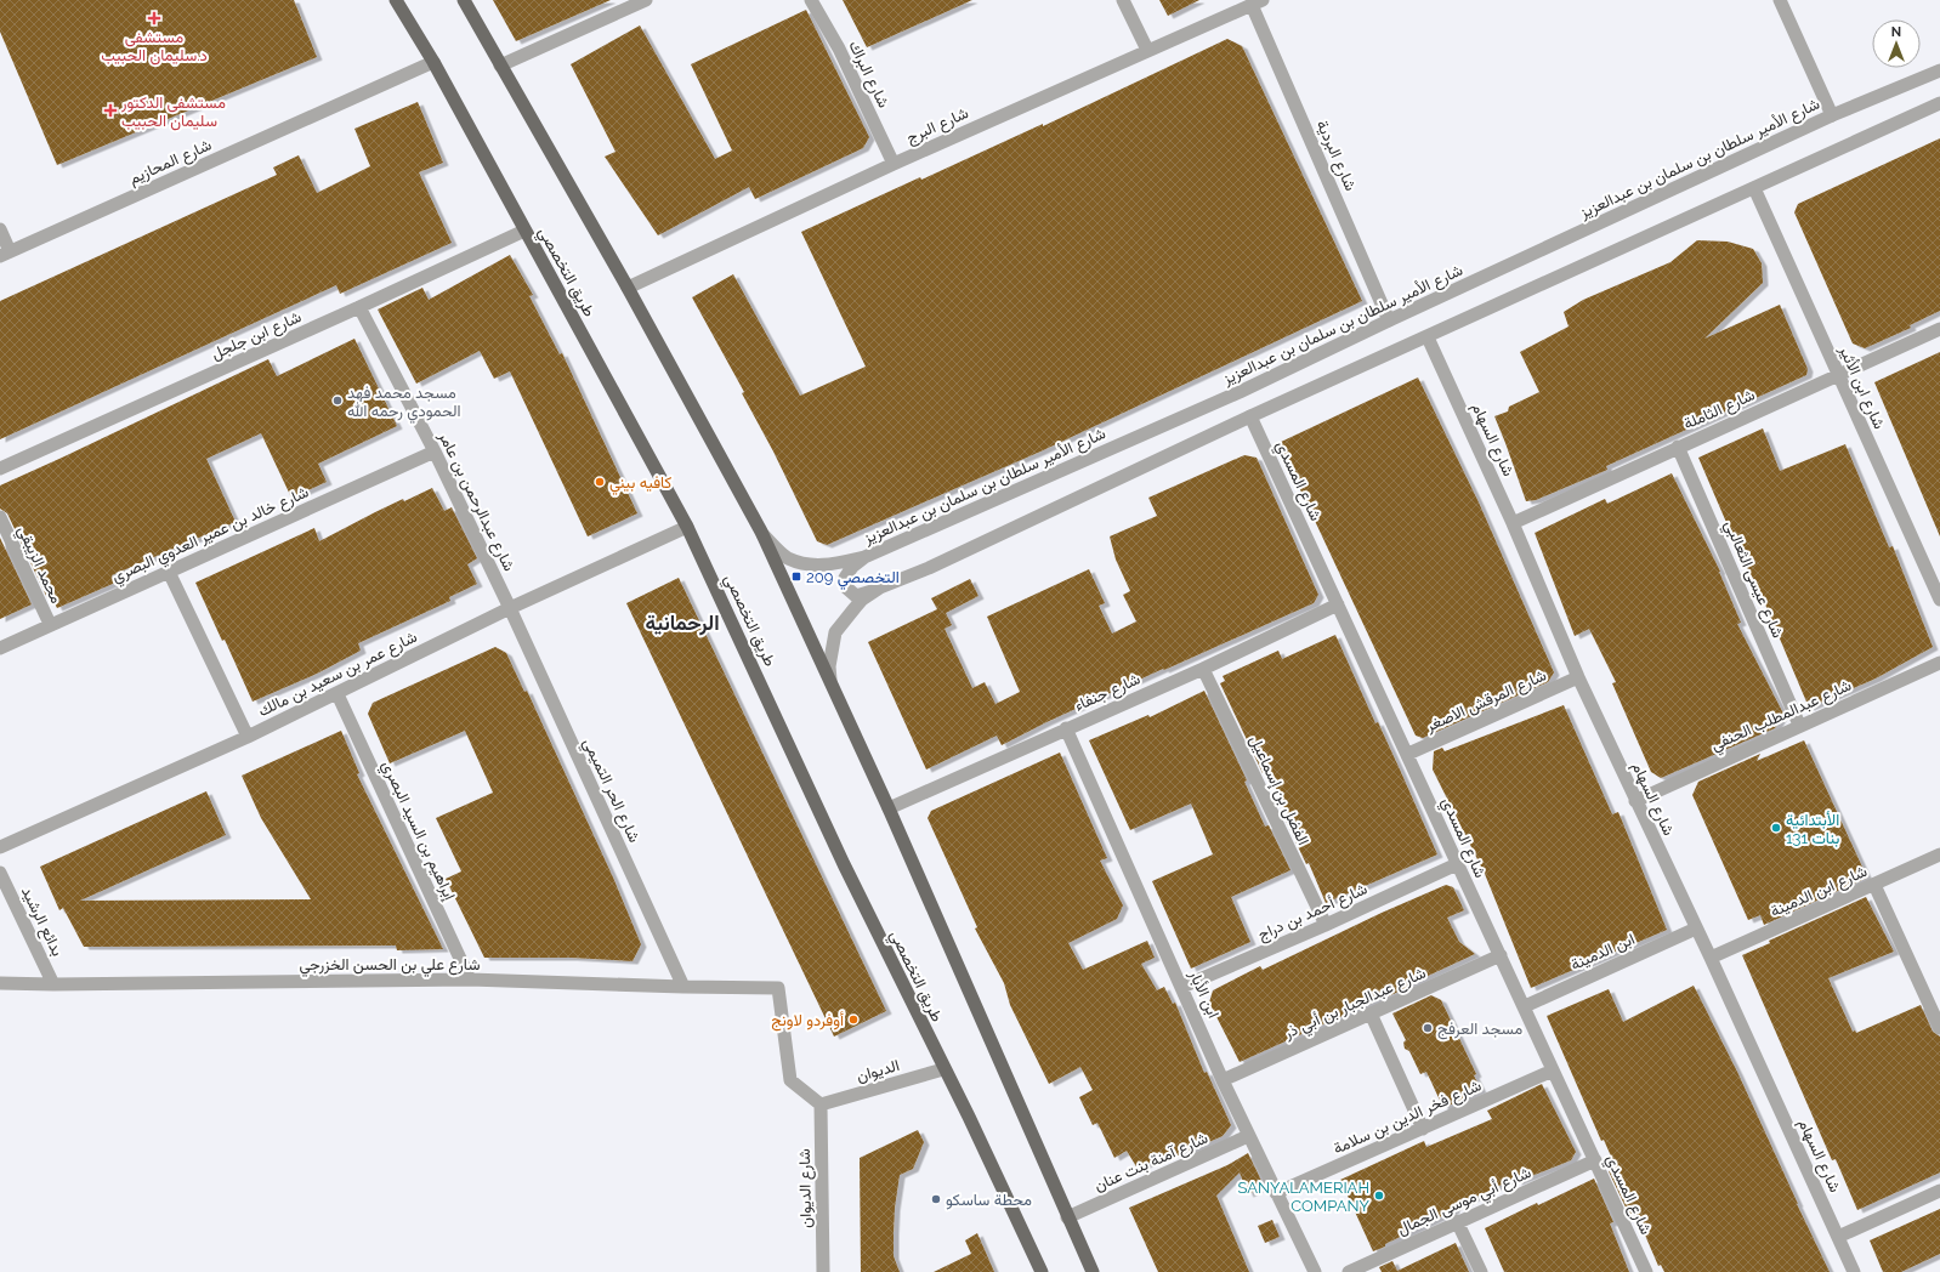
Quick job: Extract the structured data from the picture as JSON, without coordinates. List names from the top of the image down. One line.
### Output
{"streets":{"main road":["طريق التخصصي"],"street":["شارع البراك","شارع البرج","شارع البردية","شارع الأمير سلطان بن سلمان بن عبدالعزيز","شارع المحازيم","شارع ابن جلجل","شارع ابن الأثير","شارع الثاملة","شارع السهام","شارع المسدي","شارع عبدالرحمن بن عامر","شارع خالد بن عمير العدوي البصري","محمد الزيبقي","شارع عيسى الثعالبي","شارع عمر بن سعيد بن مالك","شارع جنفاء","شارع المرقش الاصغر","شارع عبدالمطلب الحنفي","شارع الحر التميمي","الفضل بن إسماعيل","إبراهيم بن السيد البصري","شارع ابن الدمينة","شارع أحمد بن دراج","بدائع الرشيد","ابن الدمينة","شارع علي بن الحسن الخزرجي","ابن الأبار","شارع عبدالجبار بن أبي ذر","الديوان","شارع فخر الدين بن سلامة","شارع آمنة بنت عنان","شارع الديوان","شارع أبي موسى الجمال"]},"crossings":[["شارع البراك","شارع البرج"],["شارع البرج","شارع البردية"],["شارع البردية","شارع الأمير سلطان بن سلمان بن عبدالعزيز"],["شارع المحازيم","طريق التخصصي"],["طريق التخصصي","شارع ابن جلجل"],["طريق التخصصي","شارع عمر بن سعيد بن مالك"],["طريق التخصصي","الديوان"],["شارع ابن جلجل","شارع عبدالرحمن بن عامر"],["شارع ابن الأثير","شارع الثاملة"],["شارع الثاملة","شارع السهام"],["شارع الثاملة","شارع عيسى الثعالبي"],["شارع السهام","شارع المرقش الاصغر"],["شارع السهام","شارع عبدالمطلب الحنفي"],["شارع السهام","شارع ابن الدمينة"],["شارع السهام","ابن الدمينة"],["شارع المسدي","شارع جنفاء"],["شارع المسدي","شارع المرقش الاصغر"],["شارع المسدي","شارع أحمد بن دراج"],["شارع المسدي","ابن الدمينة"],["شارع المسدي","شارع عبدالجبار بن أبي ذر"],["شارع المسدي","شارع فخر الدين بن سلامة"],["شارع المسدي","شارع أبي موسى الجمال"],["شارع عبدالرحمن بن عامر","شارع خالد بن عمير العدوي البصري"],["شارع عبدالرحمن بن عامر","شارع عمر بن سعيد بن مالك"],["شارع عبدالرحمن بن عامر","شارع الحر التميمي"],["شارع خالد بن عمير العدوي البصري","محمد الزيبقي"],["شارع عيسى الثعالبي","شارع عبدالمطلب الحنفي"],["شارع عمر بن سعيد بن مالك","شارع الحر التميمي"],["شارع عمر بن سعيد بن مالك","إبراهيم بن السيد البصري"],["شارع جنفاء","الفضل بن إسماعيل"],["شارع جنفاء","ابن الأبار"],["شارع الحر التميمي","شارع علي بن الحسن الخزرجي"],["الفضل بن إسماعيل","شارع أحمد بن دراج"],["إبراهيم بن السيد البصري","شارع علي بن الحسن الخزرجي"],["شارع أحمد بن دراج","ابن الأبار"],["بدائع الرشيد","شارع علي بن الحسن الخزرجي"],["شارع علي بن الحسن الخزرجي","الديوان"],["شارع علي بن الحسن الخزرجي","شارع الديوان"],["ابن الأبار","شارع عبدالجبار بن أبي ذر"],["ابن الأبار","شارع فخر الدين بن سلامة"],["ابن الأبار","شارع آمنة بنت عنان"],["الديوان","شارع الديوان"]],"districts":["الرحمانية"],"places":{"health":["مستشفى د.سليمان الحبيب","مستشفى الدكتور سليمان الحبيب"],"other":["مسجد محمد فهد الحمودي رحمه الله","كافيه بيني","الأبتدائية 131 بنات","أوفردو لاونج","مسجد العرفج","SANYALAMERIAH COMPANY","محطة ساسكو"],"transit":["التخصصي 209"]},"north":"top"}
